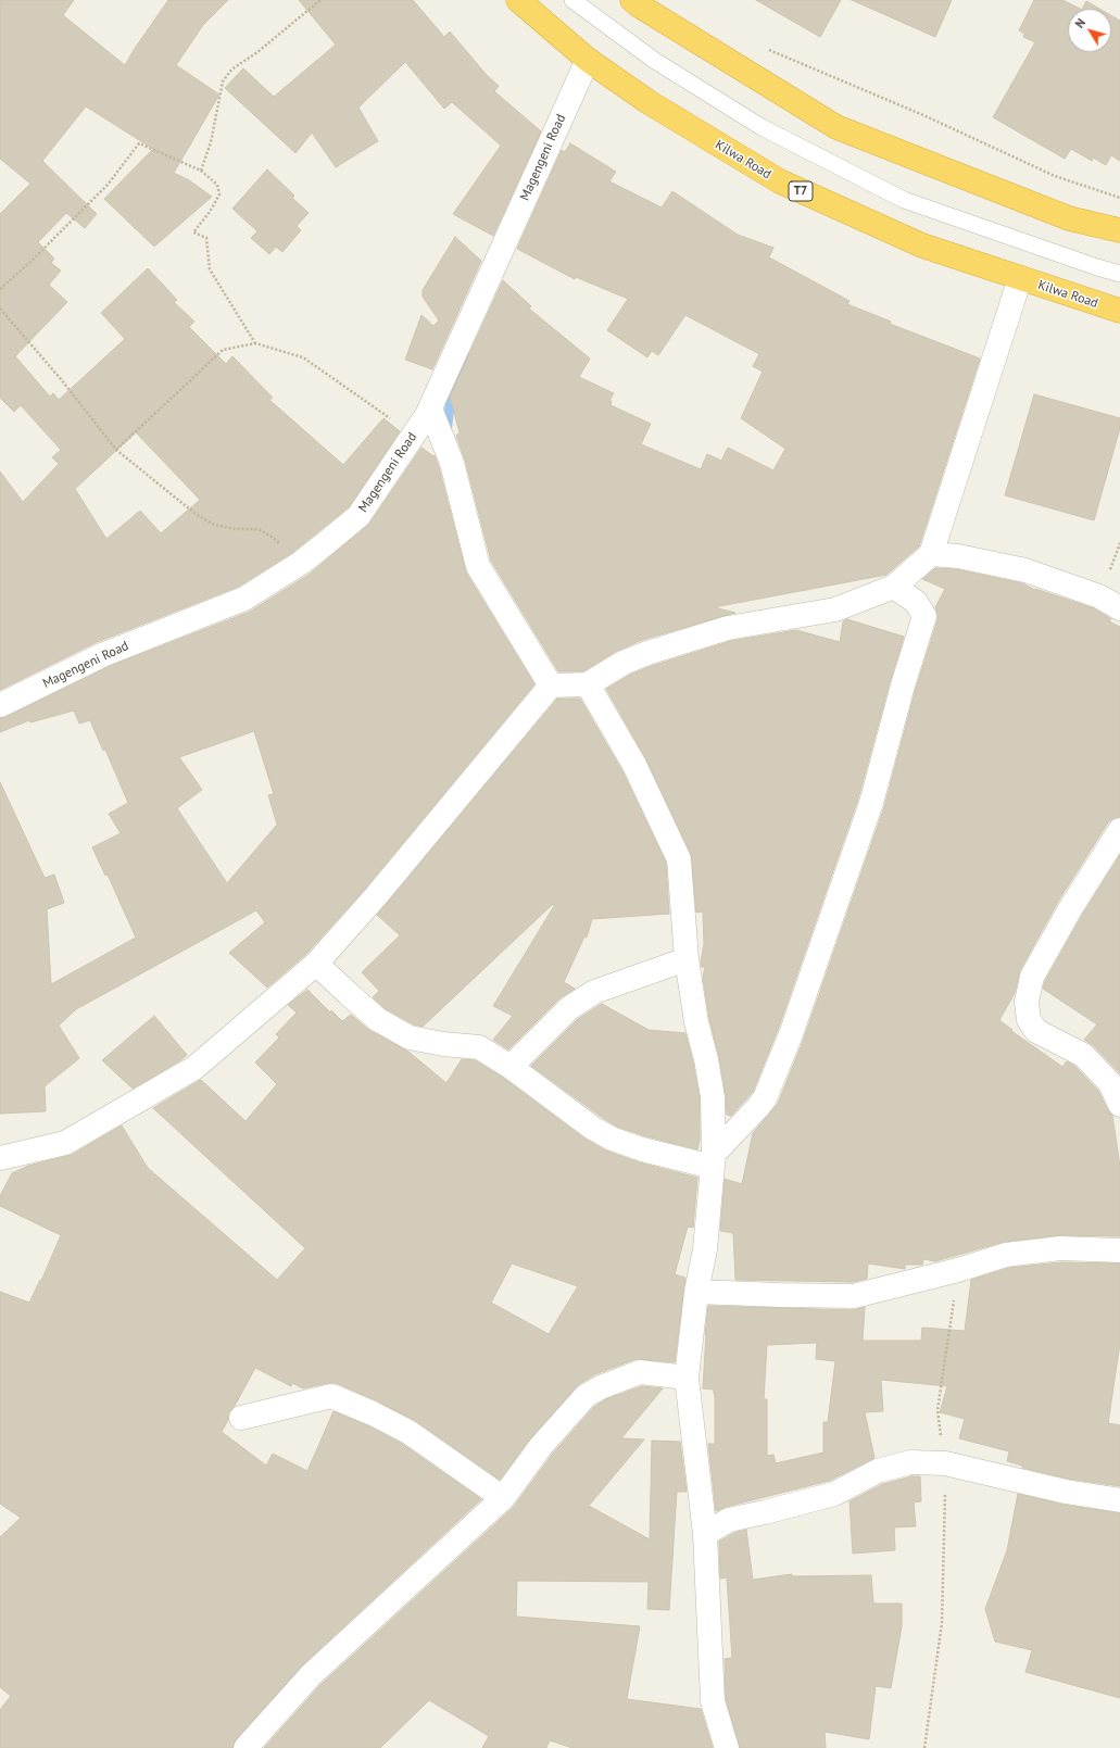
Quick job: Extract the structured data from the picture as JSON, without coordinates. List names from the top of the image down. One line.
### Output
{"streets":{"highway":["Kilwa Road","T7"],"street":["Magengeni Road"]},"crossings":[["Magengeni Road","Kilwa Road"]],"north":"top left"}
